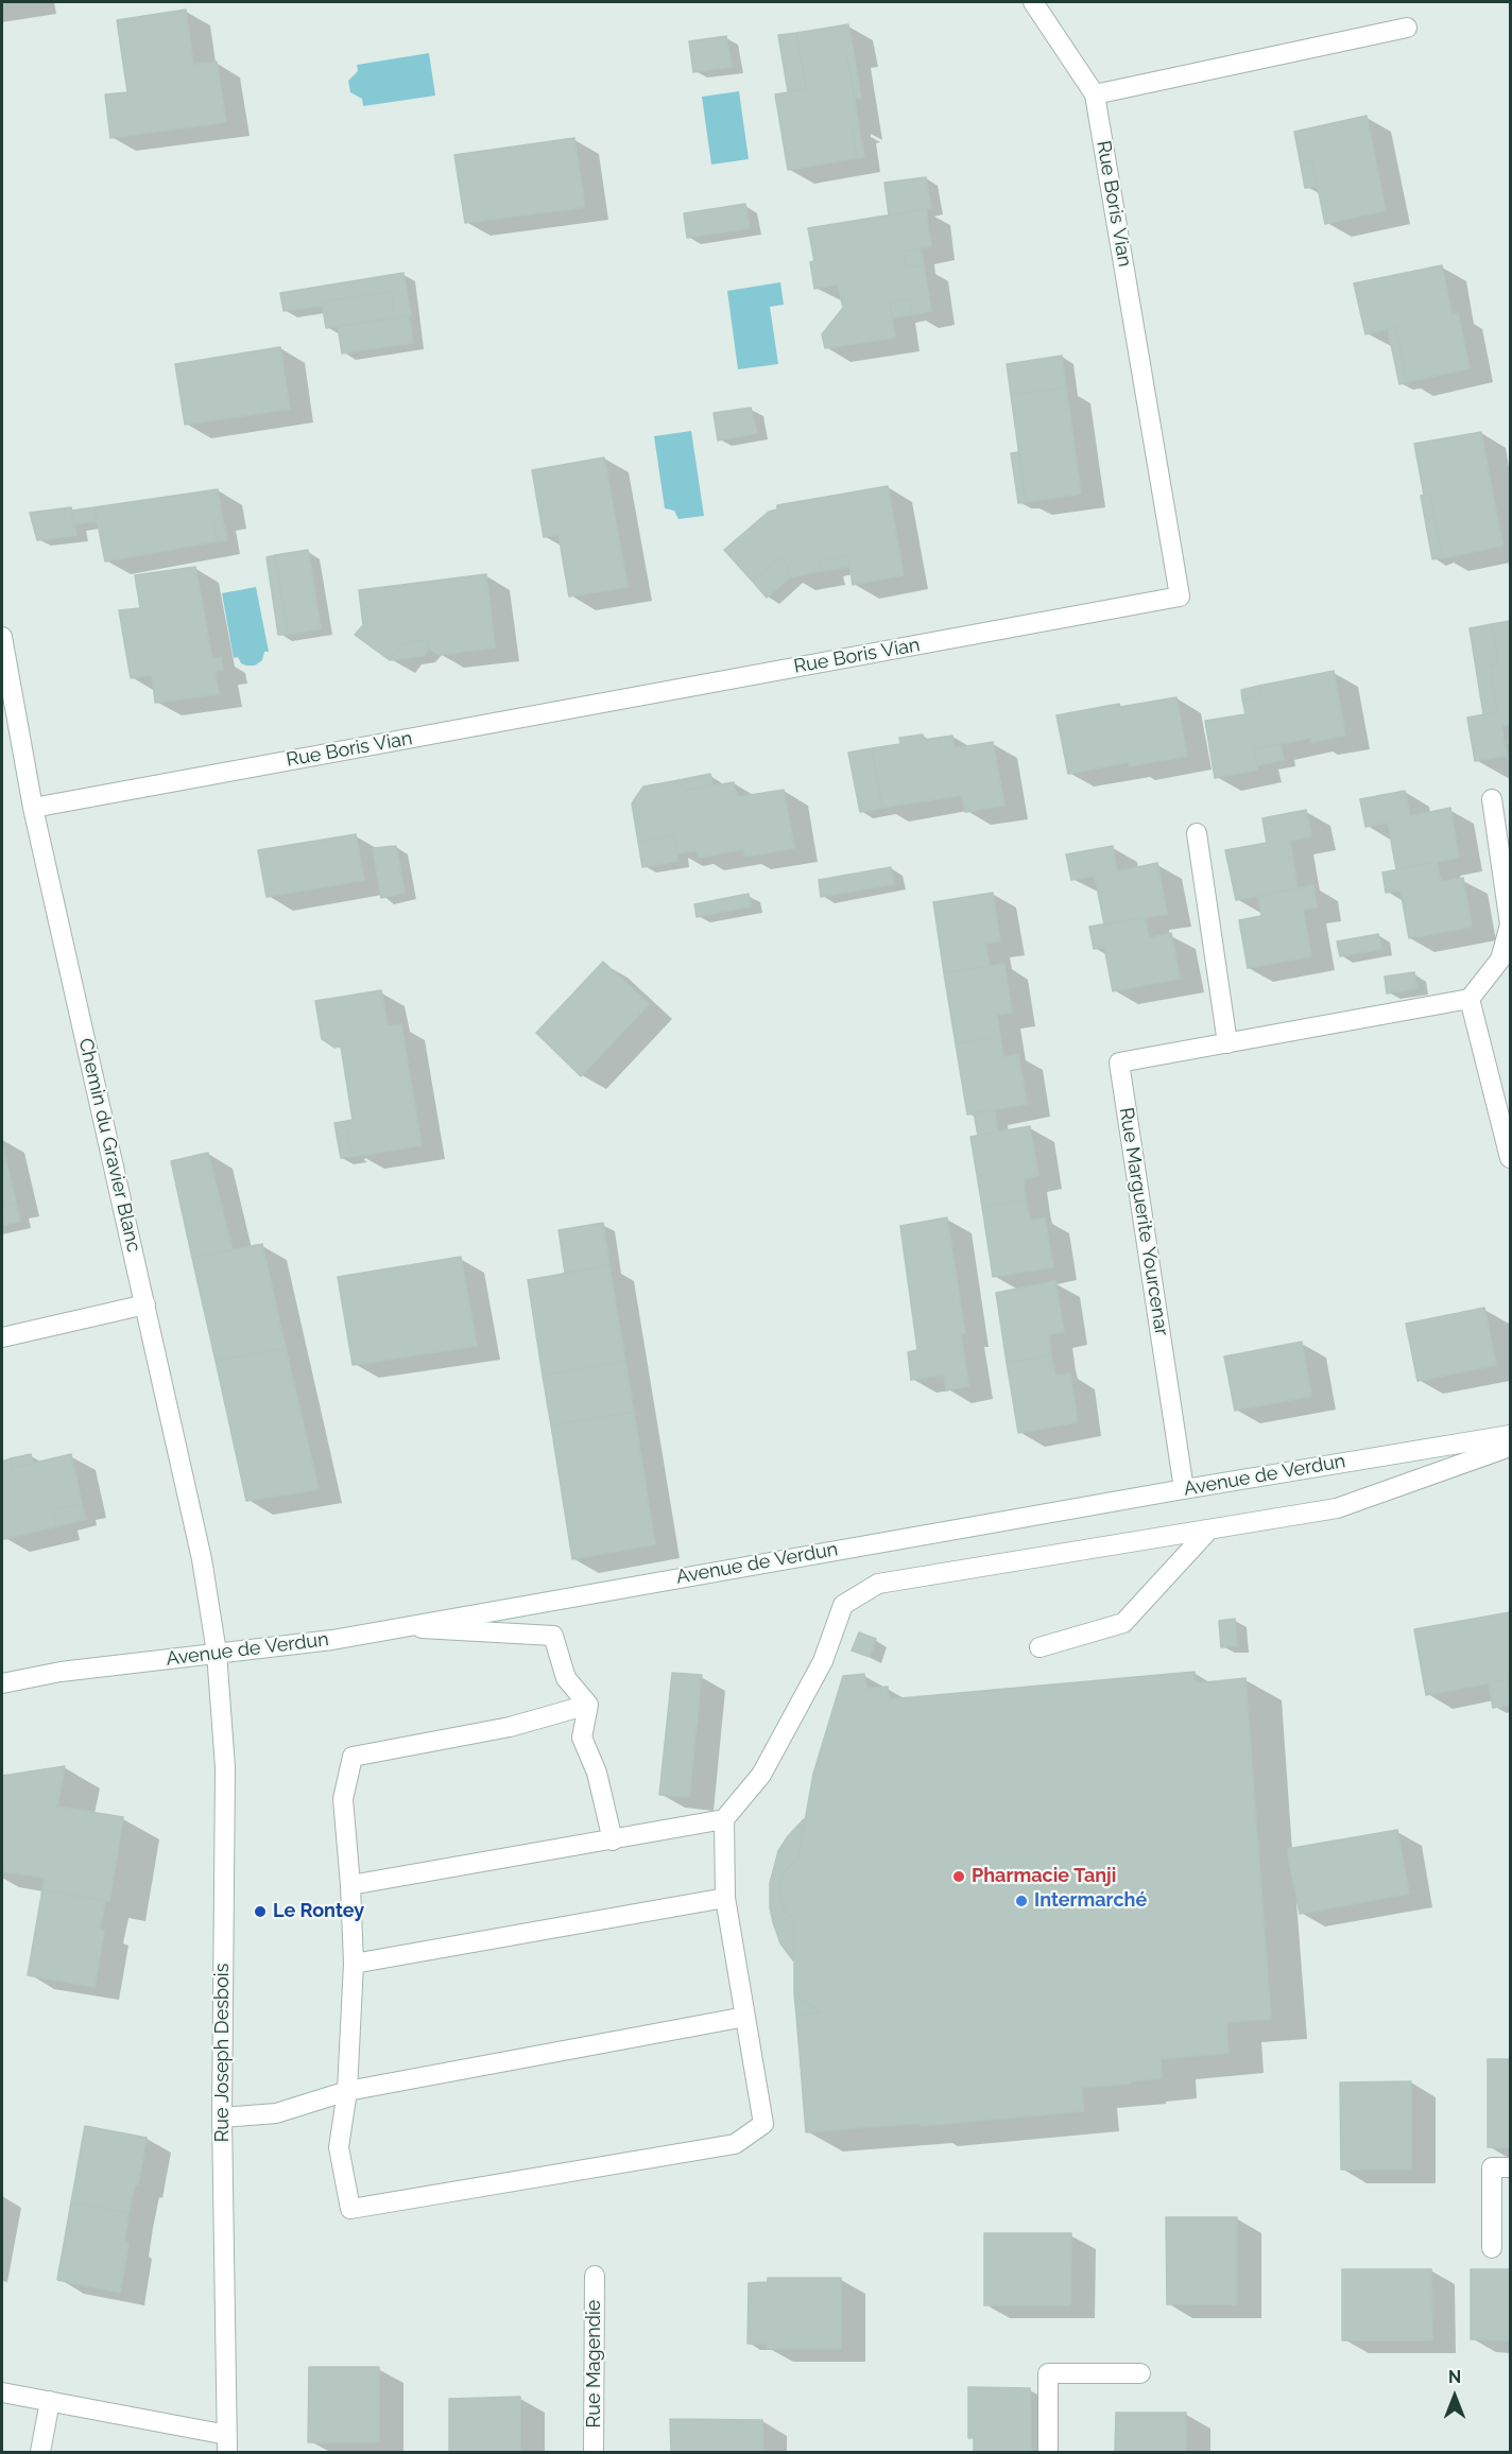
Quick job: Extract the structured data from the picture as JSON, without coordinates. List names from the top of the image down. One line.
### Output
{"streets":{"street":["Rue Boris Vian","Chemin du Gravier Blanc","Rue Marguerite Yourcenar","Avenue de Verdun","Rue Joseph Desbois","Rue Magendie"]},"crossings":[["Rue Boris Vian","Chemin du Gravier Blanc"],["Chemin du Gravier Blanc","Avenue de Verdun"],["Chemin du Gravier Blanc","Rue Joseph Desbois"],["Rue Marguerite Yourcenar","Avenue de Verdun"],["Avenue de Verdun","Rue Joseph Desbois"]],"places":["Pharmacie Tanji","Intermarché","Le Rontey"],"north":"top"}
